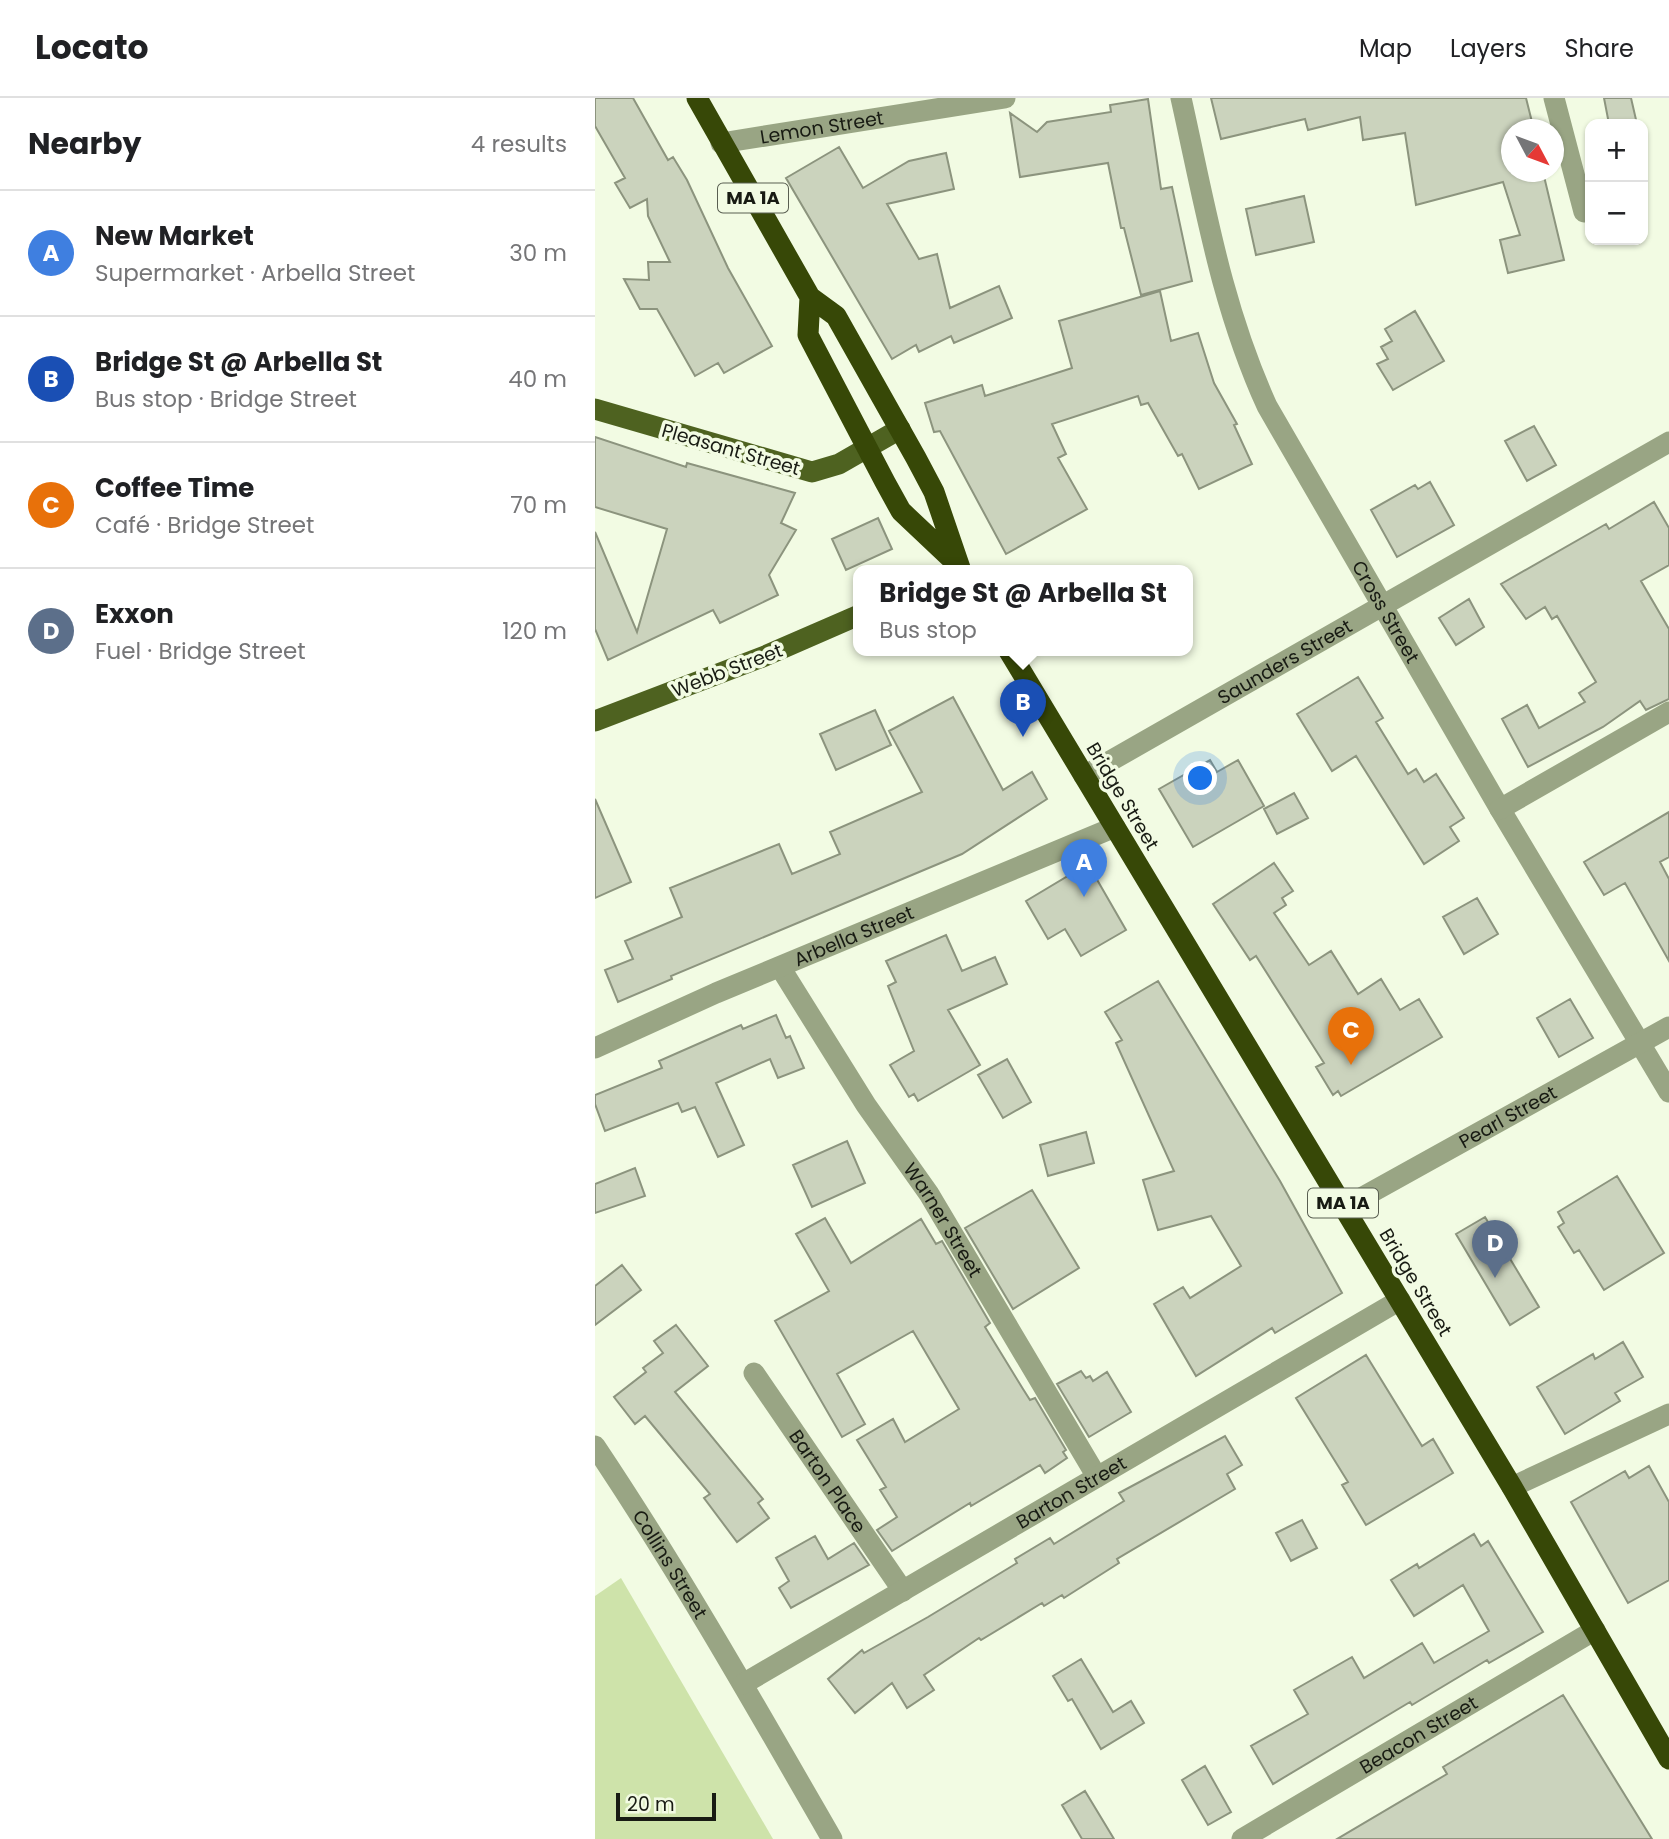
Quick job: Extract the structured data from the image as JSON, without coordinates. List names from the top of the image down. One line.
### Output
{"streets":{"highway":["MA 1A","Bridge Street"],"main road":["Pleasant Street","Webb Street"],"street":["Lemon Street","Cross Street","Saunders Street","Arbella Street","Pearl Street","Warner Street","Barton Place","Barton Street","Collins Street","Beacon Street"]},"crossings":[["Lemon Street","MA 1A"],["MA 1A","Pleasant Street"],["Cross Street","Saunders Street"],["Cross Street","Pearl Street"],["Saunders Street","Bridge Street"],["Bridge Street","Arbella Street"],["Bridge Street","Pearl Street"],["Bridge Street","Barton Street"],["Bridge Street","Beacon Street"],["Arbella Street","Warner Street"],["Warner Street","Barton Street"],["Barton Place","Barton Street"],["Barton Street","Collins Street"]],"scale_bar":"20 m","north":"bottom right","page":{"header":"Locato","nav":["Map","Layers","Share"],"heading":["Nearby","4 results"],"map_buttons":["+","−"],"list":[{"mark":"A","name":"New Market","note":"Supermarket · Arbella Street","value":"30 m"},{"mark":"B","name":"Bridge St @ Arbella St","note":"Bus stop · Bridge Street","value":"40 m"},{"mark":"C","name":"Coffee Time","note":"Café · Bridge Street","value":"70 m"},{"mark":"D","name":"Exxon","note":"Fuel · Bridge Street","value":"120 m"}],"popup":["Bridge St @ Arbella St","Bus stop"],"pins":["B","A","C","D"],"scale":"20 m"}}
